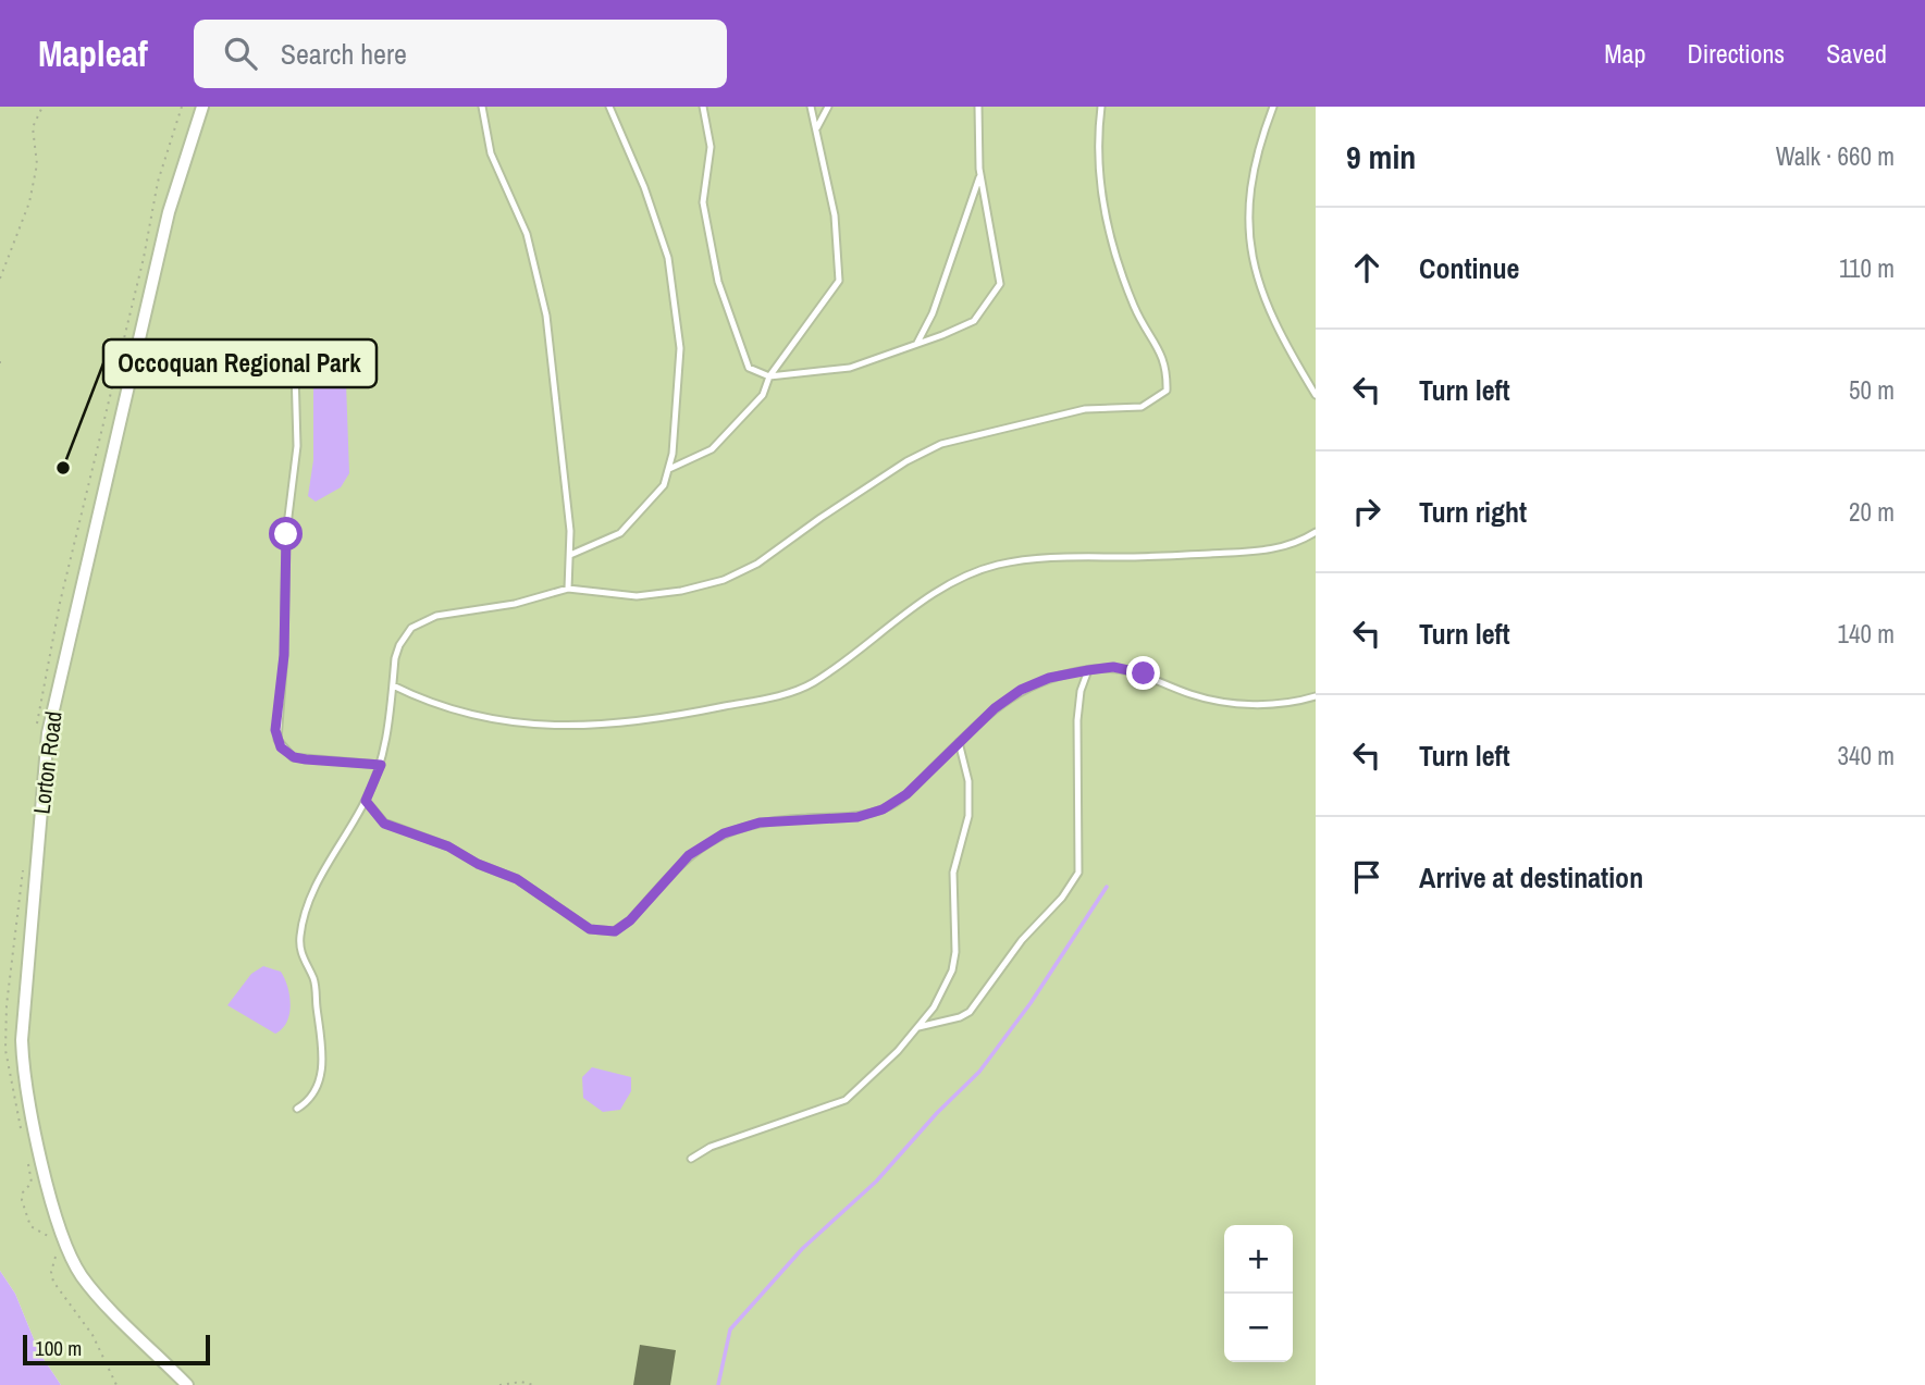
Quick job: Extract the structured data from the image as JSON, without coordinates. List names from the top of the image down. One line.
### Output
{"streets":{"street":["Lorton Road"]},"places":["Occoquan Regional Park"],"scale_bar":"100 m","page":{"header":"Mapleaf","search":"Search here","nav":["Map","Directions","Saved"],"heading":["9 min","Walk · 660 m"],"list":[["Continue","110 m"],["Turn left","50 m"],["Turn right","20 m"],["Turn left","140 m"],["Turn left","340 m"],"Arrive at destination"],"map_buttons":["+","−"],"scale":"100 m"}}
